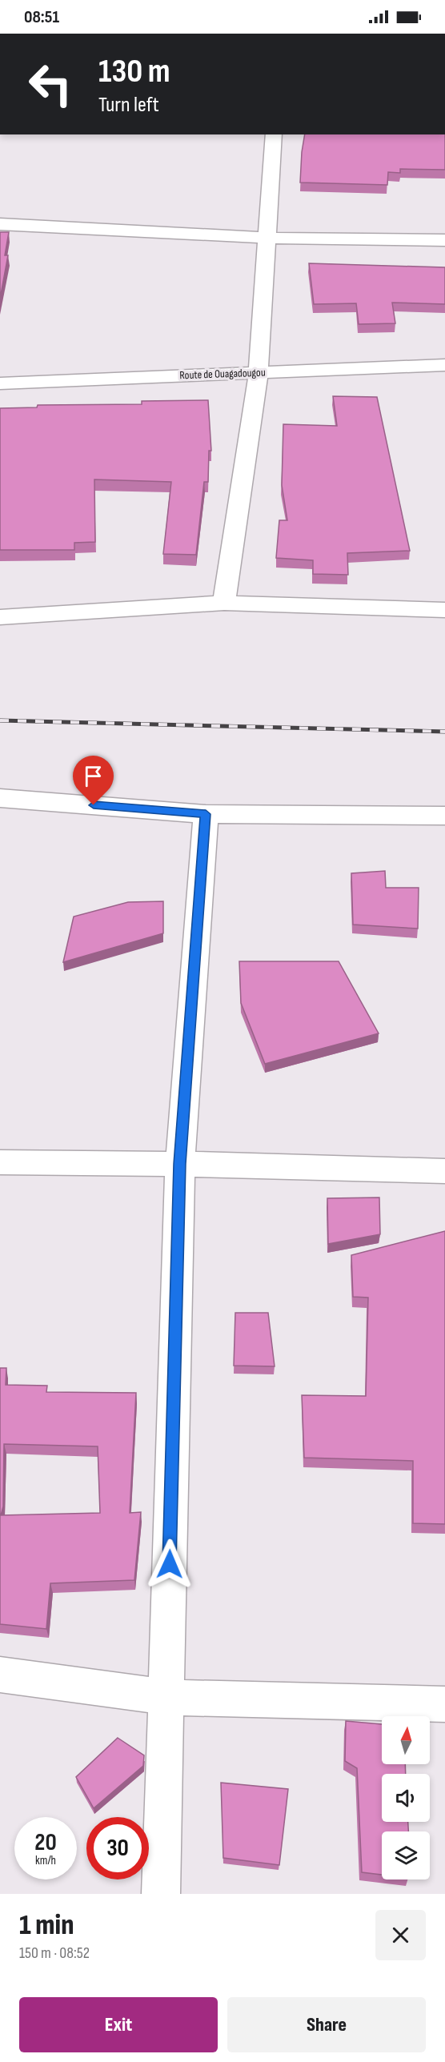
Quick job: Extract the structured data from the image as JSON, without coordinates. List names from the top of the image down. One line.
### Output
{"streets":{"street":["Route de Ouagadougou"]},"north":"top","page":{"status":"08:51","turn":["130 m","Turn left"],"speed":"20 km/h","limit":"30","heading":["1 min","150 m · 08:52"],"buttons":["Exit","Share"]}}
